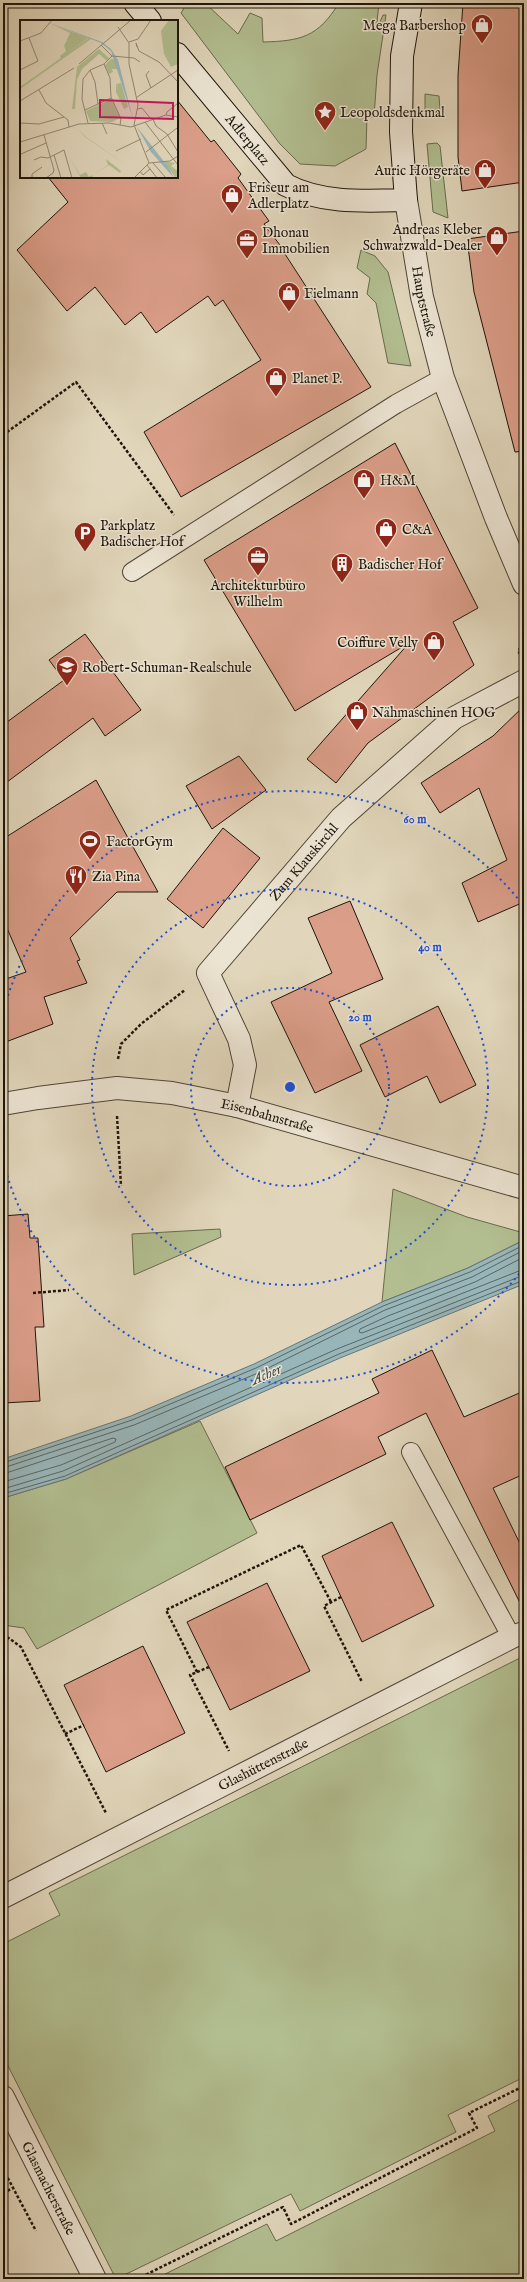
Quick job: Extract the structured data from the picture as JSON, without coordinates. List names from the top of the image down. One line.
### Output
{"streets":{"street":["Adlerplatz","Hauptstraße","Zum Klauskirchl","Eisenbahnstraße","Glashüttenstraße","Glasmacherstraße"]},"crossings":[["Adlerplatz","Hauptstraße"]],"water":["Acher"],"places":{"shop":["Mega Barbershop","Auric Hörgeräte","Friseur am Adlerplatz","Andreas Kleber Schwarzwald-Dealer","Fielmann","Planet P.","H&M","C&A","Coiffure Velly","Nähmaschinen HOG"],"place":["Leopoldsdenkmal"],"office":["Dhonau Immobilien","Architekturbüro Wilhelm"],"parking":["Parkplatz Badischer Hof"],"building":["Badischer Hof"],"school or university":["Robert-Schuman-Realschule"],"sports":["FactorGym"],"restaurant":["Zia Pina"]},"rings":["60 m","40 m","20 m"]}
